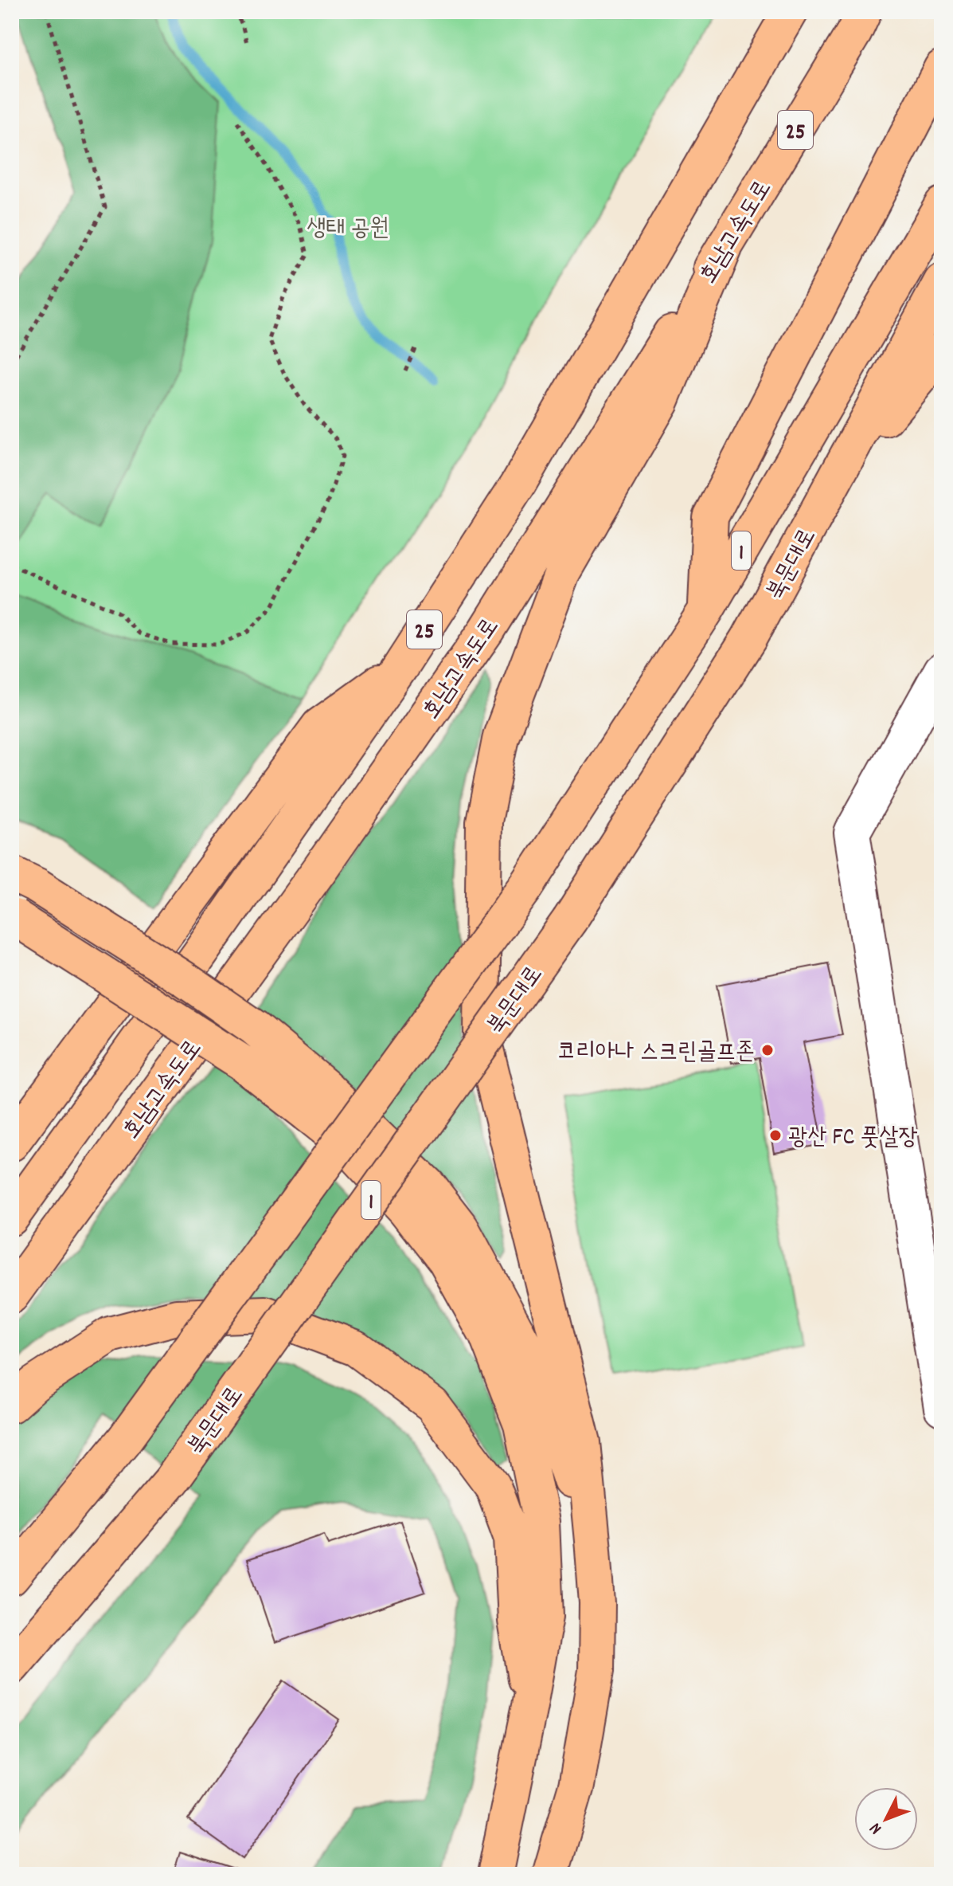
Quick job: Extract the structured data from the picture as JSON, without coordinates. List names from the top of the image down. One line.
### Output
{"streets":{"main road":["25","호남고속도로","1","북문대로"]},"parks":["생태 공원"],"places":["코리아나 스크린골프존","광산 FC 풋살장"],"north":"bottom left"}
